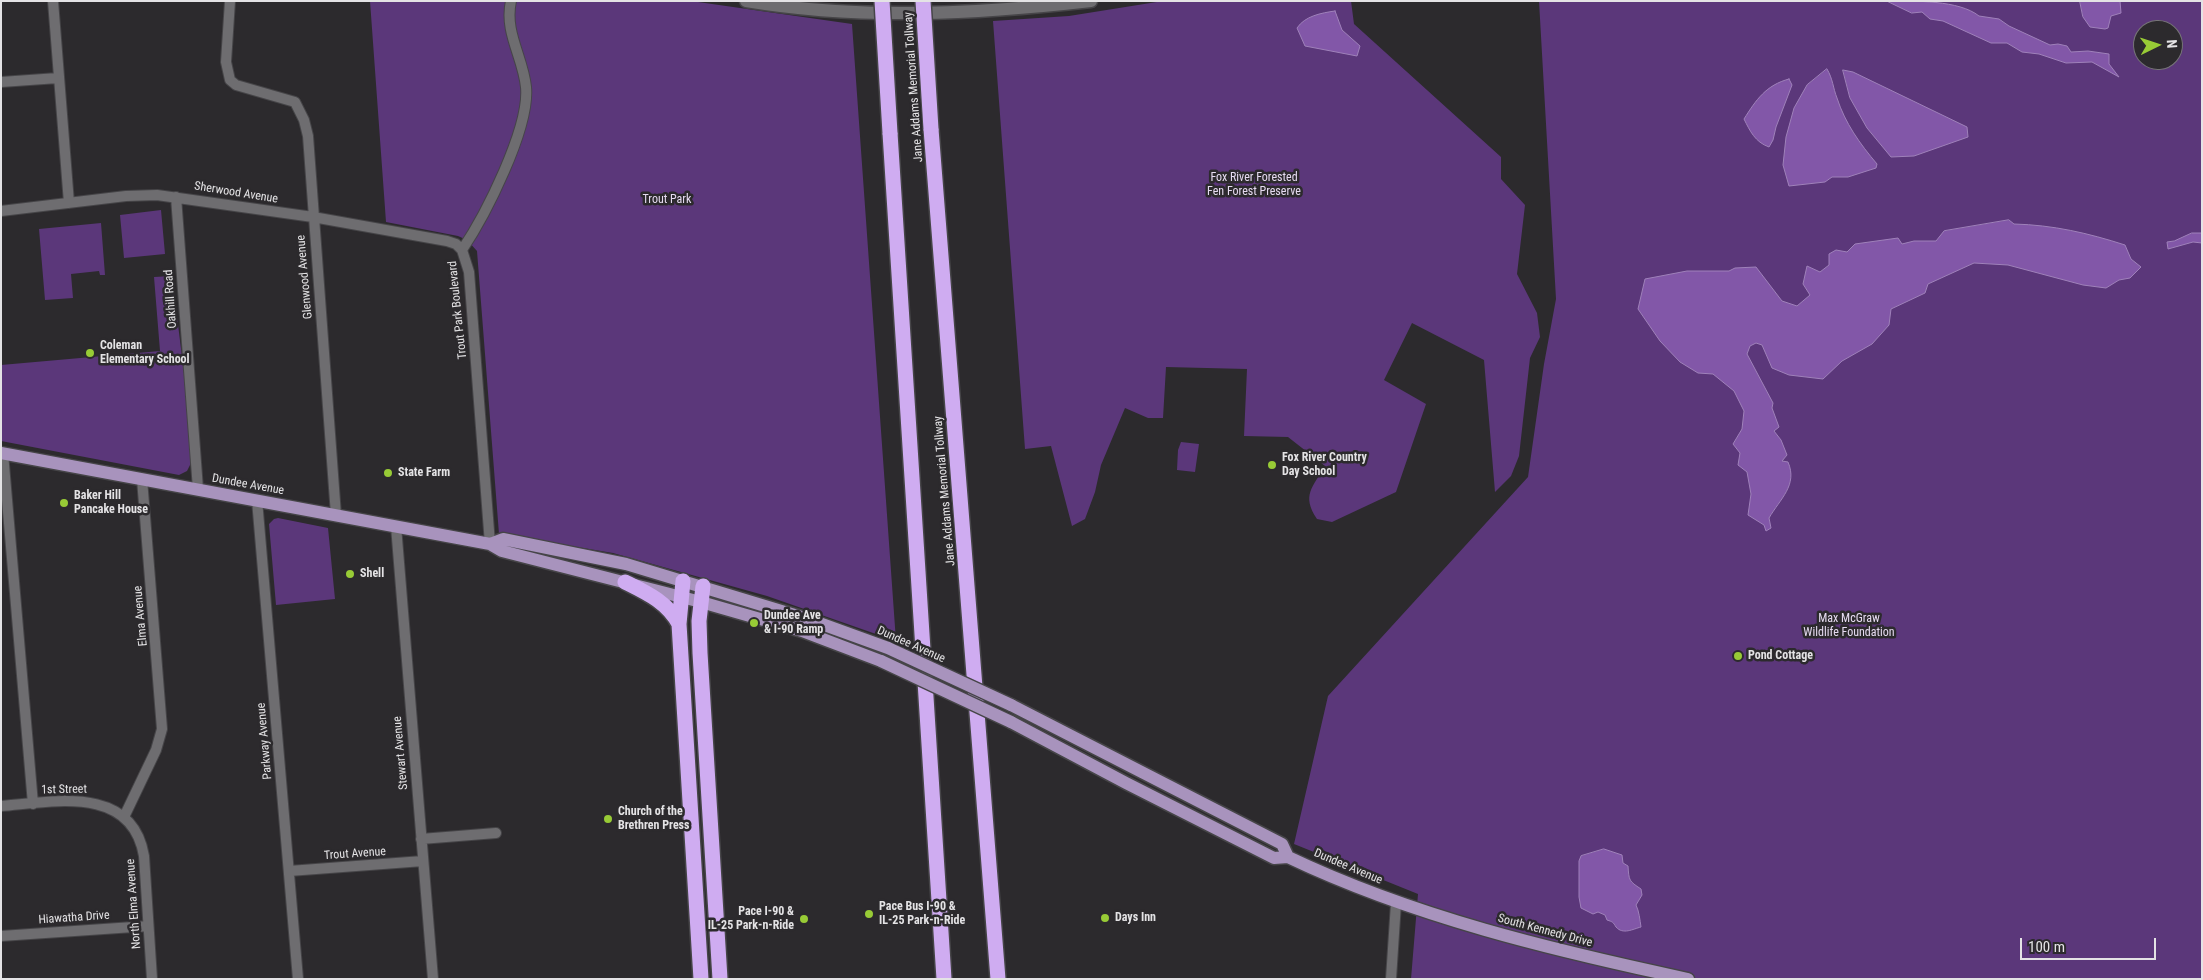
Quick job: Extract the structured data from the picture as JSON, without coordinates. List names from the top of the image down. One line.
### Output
{"streets":{"highway":["Jane Addams Memorial Tollway"],"main road":["Dundee Avenue","South Kennedy Drive"],"street":["Sherwood Avenue","Glenwood Avenue","Oakhill Road","Trout Park Boulevard","Elma Avenue","Parkway Avenue","Stewart Avenue","1st Street","Trout Avenue","North Elma Avenue","Hiawatha Drive"]},"crossings":[["Sherwood Avenue","Glenwood Avenue"],["Sherwood Avenue","Oakhill Road"],["Sherwood Avenue","Trout Park Boulevard"],["Glenwood Avenue","Dundee Avenue"],["Oakhill Road","Dundee Avenue"],["Trout Park Boulevard","Dundee Avenue"],["Dundee Avenue","Elma Avenue"],["Dundee Avenue","Parkway Avenue"],["Dundee Avenue","Stewart Avenue"],["Dundee Avenue","South Kennedy Drive"],["Elma Avenue","1st Street"],["Elma Avenue","North Elma Avenue"],["Parkway Avenue","Trout Avenue"],["Stewart Avenue","Trout Avenue"],["1st Street","North Elma Avenue"],["North Elma Avenue","Hiawatha Drive"]],"parks":["Fox River Forested Fen Forest Preserve","Trout Park","Max McGraw Wildlife Foundation"],"places":["Coleman Elementary School","Fox River Country Day School","State Farm","Baker Hill Pancake House","Shell","Dundee Ave & I-90 Ramp","Pond Cottage","Church of the Brethren Press","Pace Bus I-90 & IL-25 Park-n-Ride","Days Inn","Pace I-90 & IL-25 Park-n-Ride"],"scale_bar":"100 m","north":"right"}
